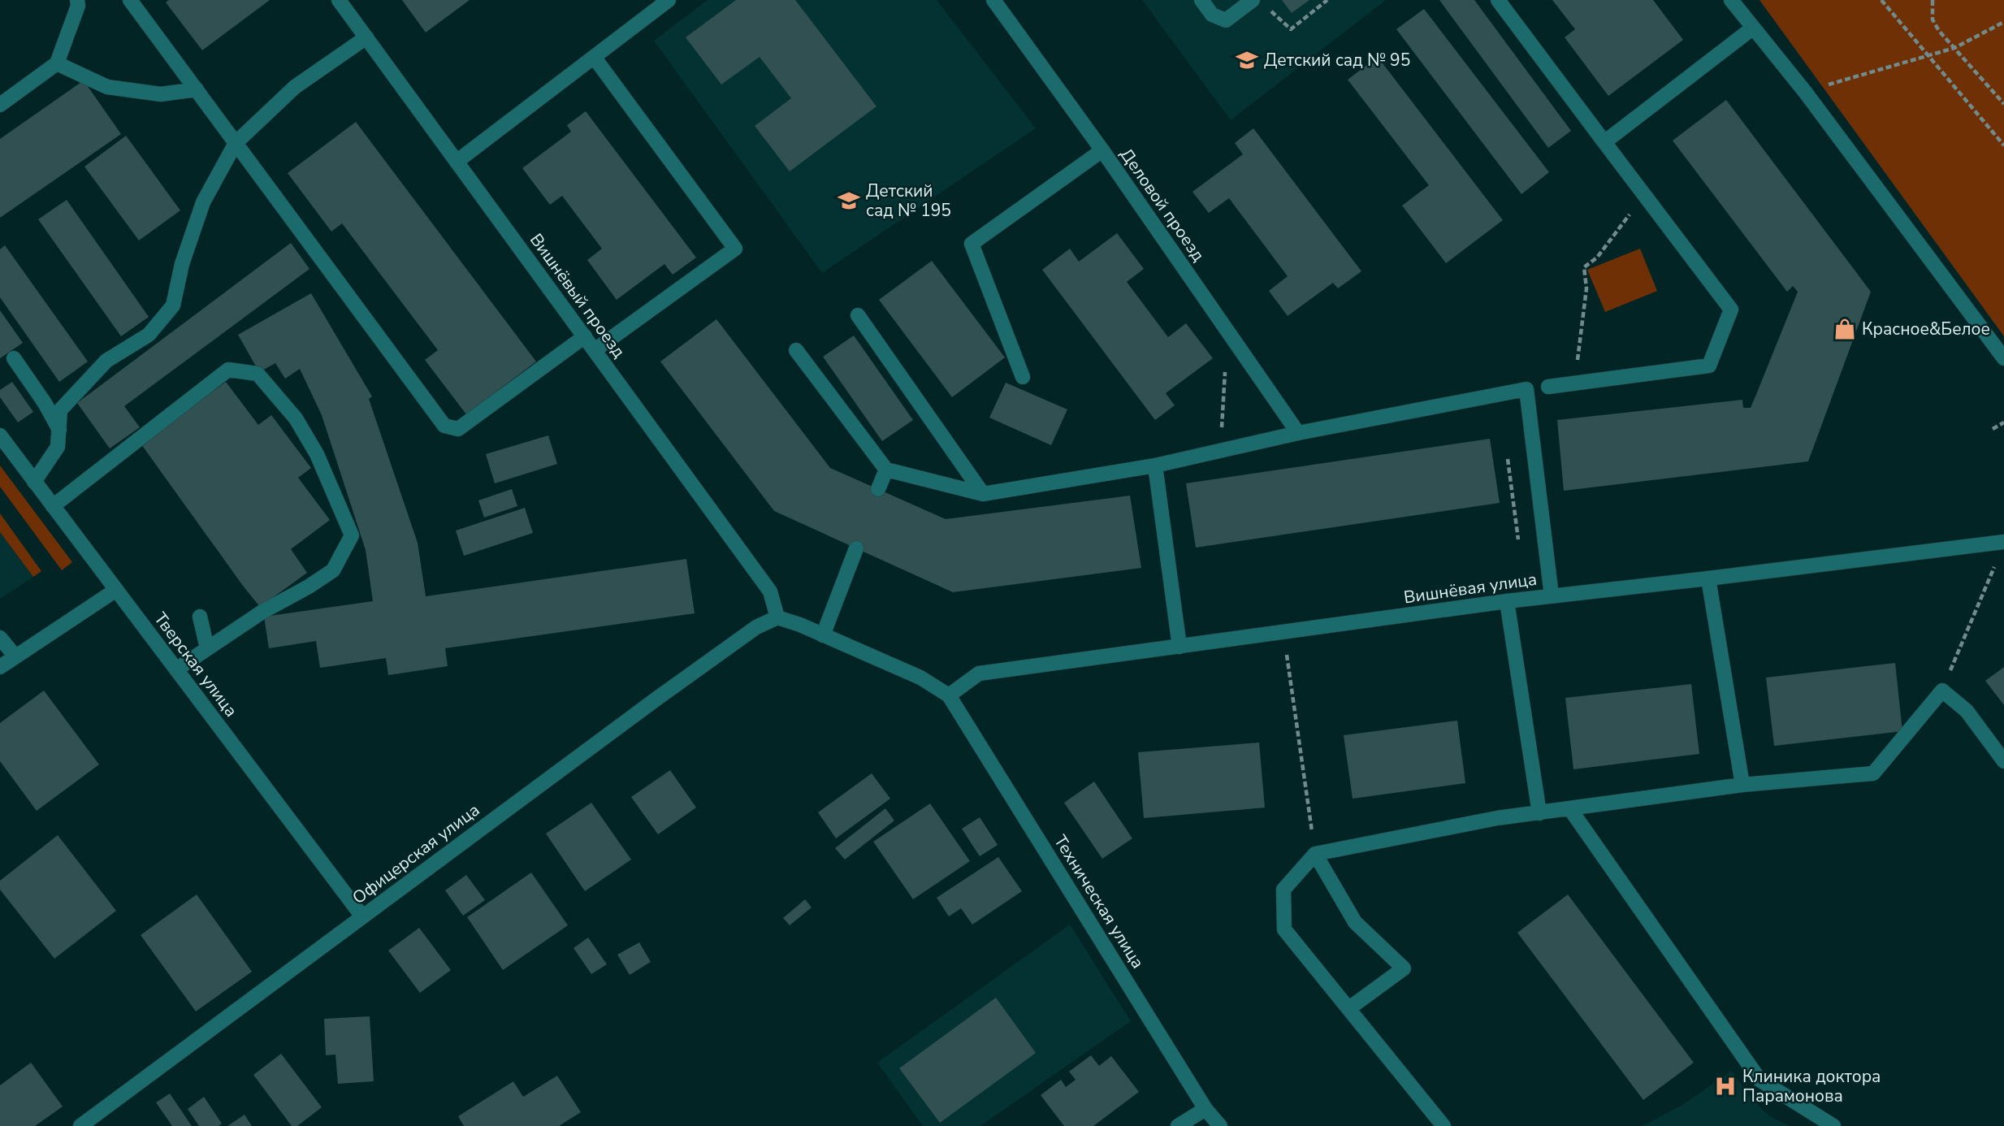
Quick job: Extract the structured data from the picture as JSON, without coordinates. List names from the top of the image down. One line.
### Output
{"streets":{"street":["Деловой проезд","Вишнёвый проезд","Вишнёвая улица","Тверская улица","Офицерская улица","Техническая улица"]},"crossings":[["Вишнёвый проезд","Офицерская улица"],["Вишнёвая улица","Техническая улица"],["Тверская улица","Офицерская улица"]],"places":{"school or university":["Детский сад № 95","Детский сад № 195"],"shop":["Красное&Белое"],"hospital":["Клиника доктора Парамонова"]}}
